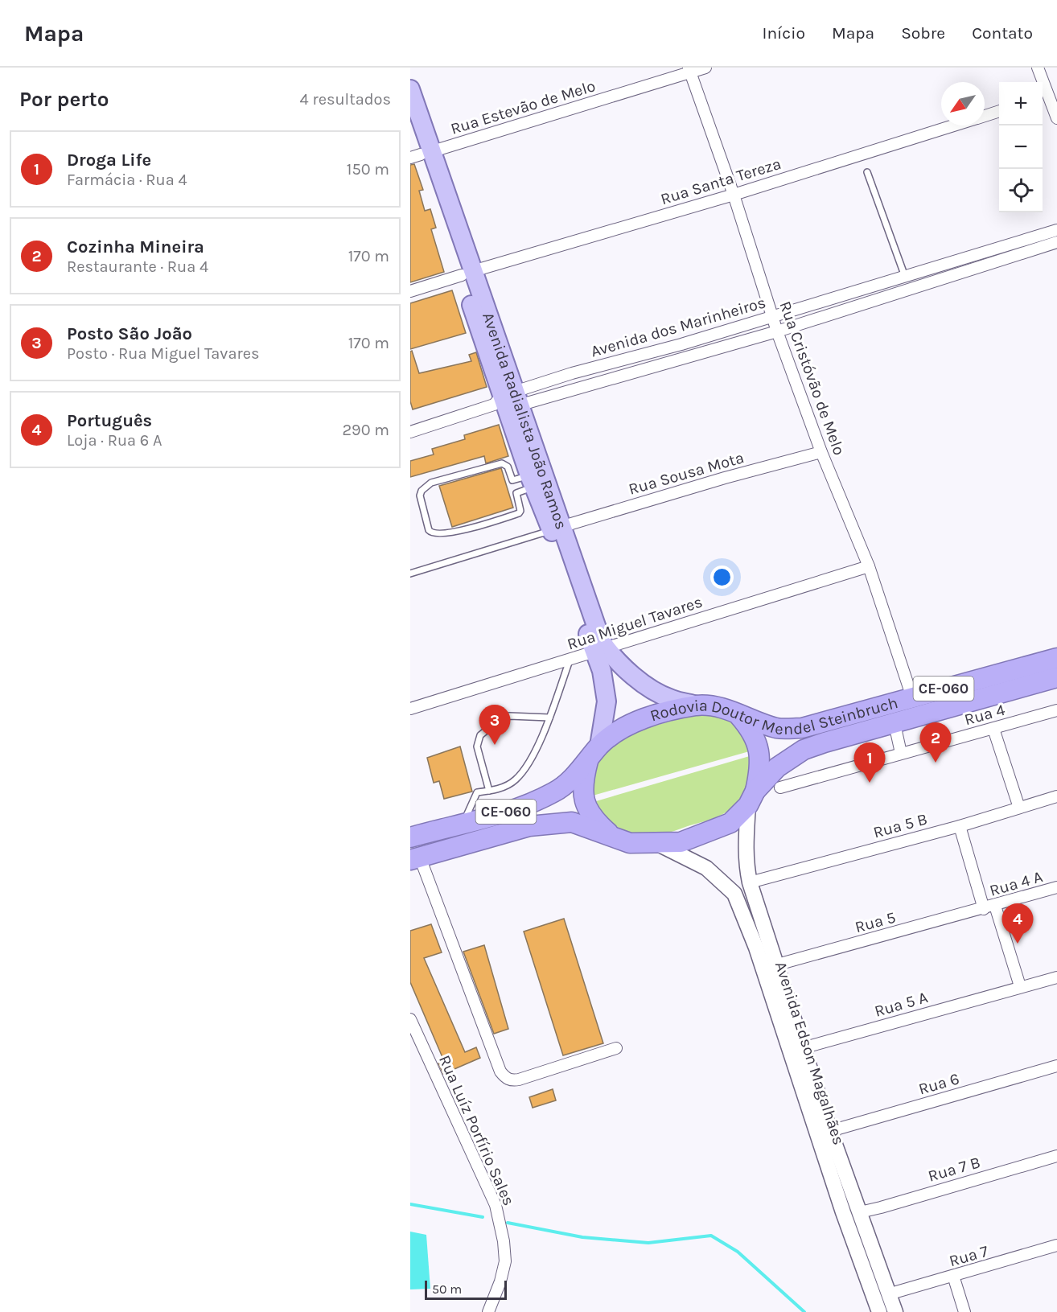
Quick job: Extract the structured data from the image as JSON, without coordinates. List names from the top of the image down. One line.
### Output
{"streets":{"highway":["CE-060","Rodovia Doutor Mendel Steinbruch"],"main road":["Avenida Radialista João Ramos"],"street":["Rua Estevão de Melo","Rua Santa Tereza","Avenida dos Marinheiros","Rua Cristóvão de Melo","Rua Sousa Mota","Rua Miguel Tavares","Rua 4","Rua 5 B","Rua 4 A","Rua 5","Rua 5 A","Avenida Edson Magalhães","Rua 6","Rua Luíz Porfírio Sales","Rua 7 B","Rua 7"]},"crossings":[["Rua Estevão de Melo","Rua Cristóvão de Melo"],["Rua Estevão de Melo","Avenida Radialista João Ramos"],["Rua Santa Tereza","Rua Cristóvão de Melo"],["Rua Santa Tereza","Avenida Radialista João Ramos"],["Avenida dos Marinheiros","Rua Cristóvão de Melo"],["Avenida dos Marinheiros","Avenida Radialista João Ramos"],["Rua Cristóvão de Melo","Rua Sousa Mota"],["Rua Cristóvão de Melo","Rua Miguel Tavares"],["Rua Cristóvão de Melo","Rodovia Doutor Mendel Steinbruch"],["Avenida Radialista João Ramos","Rua Sousa Mota"],["Avenida Radialista João Ramos","Rua Miguel Tavares"],["Avenida Radialista João Ramos","CE-060"],["Avenida Radialista João Ramos","Rodovia Doutor Mendel Steinbruch"],["Avenida Radialista João Ramos","Avenida Edson Magalhães"],["CE-060","Rodovia Doutor Mendel Steinbruch"],["CE-060","Avenida Edson Magalhães"],["Rodovia Doutor Mendel Steinbruch","Avenida Edson Magalhães"],["Rua 5 B","Avenida Edson Magalhães"],["Rua 4 A","Rua 5"],["Rua 5","Avenida Edson Magalhães"],["Rua 5 A","Avenida Edson Magalhães"],["Avenida Edson Magalhães","Rua 6"],["Avenida Edson Magalhães","Rua 7 B"],["Avenida Edson Magalhães","Rua 7"]],"scale_bar":"50 m","north":"bottom left","page":{"header":"Mapa","nav":["Início","Mapa","Sobre","Contato"],"heading":["Por perto","4 resultados"],"map_buttons":["+","−"],"list":[{"mark":"1","name":"Droga Life","note":"Farmácia · Rua 4","value":"150 m"},{"mark":"2","name":"Cozinha Mineira","note":"Restaurante · Rua 4","value":"170 m"},{"mark":"3","name":"Posto São João","note":"Posto · Rua Miguel Tavares","value":"170 m"},{"mark":"4","name":"Português","note":"Loja · Rua 6 A","value":"290 m"}],"pins":["3","2","1","4"],"scale":"50 m"}}
